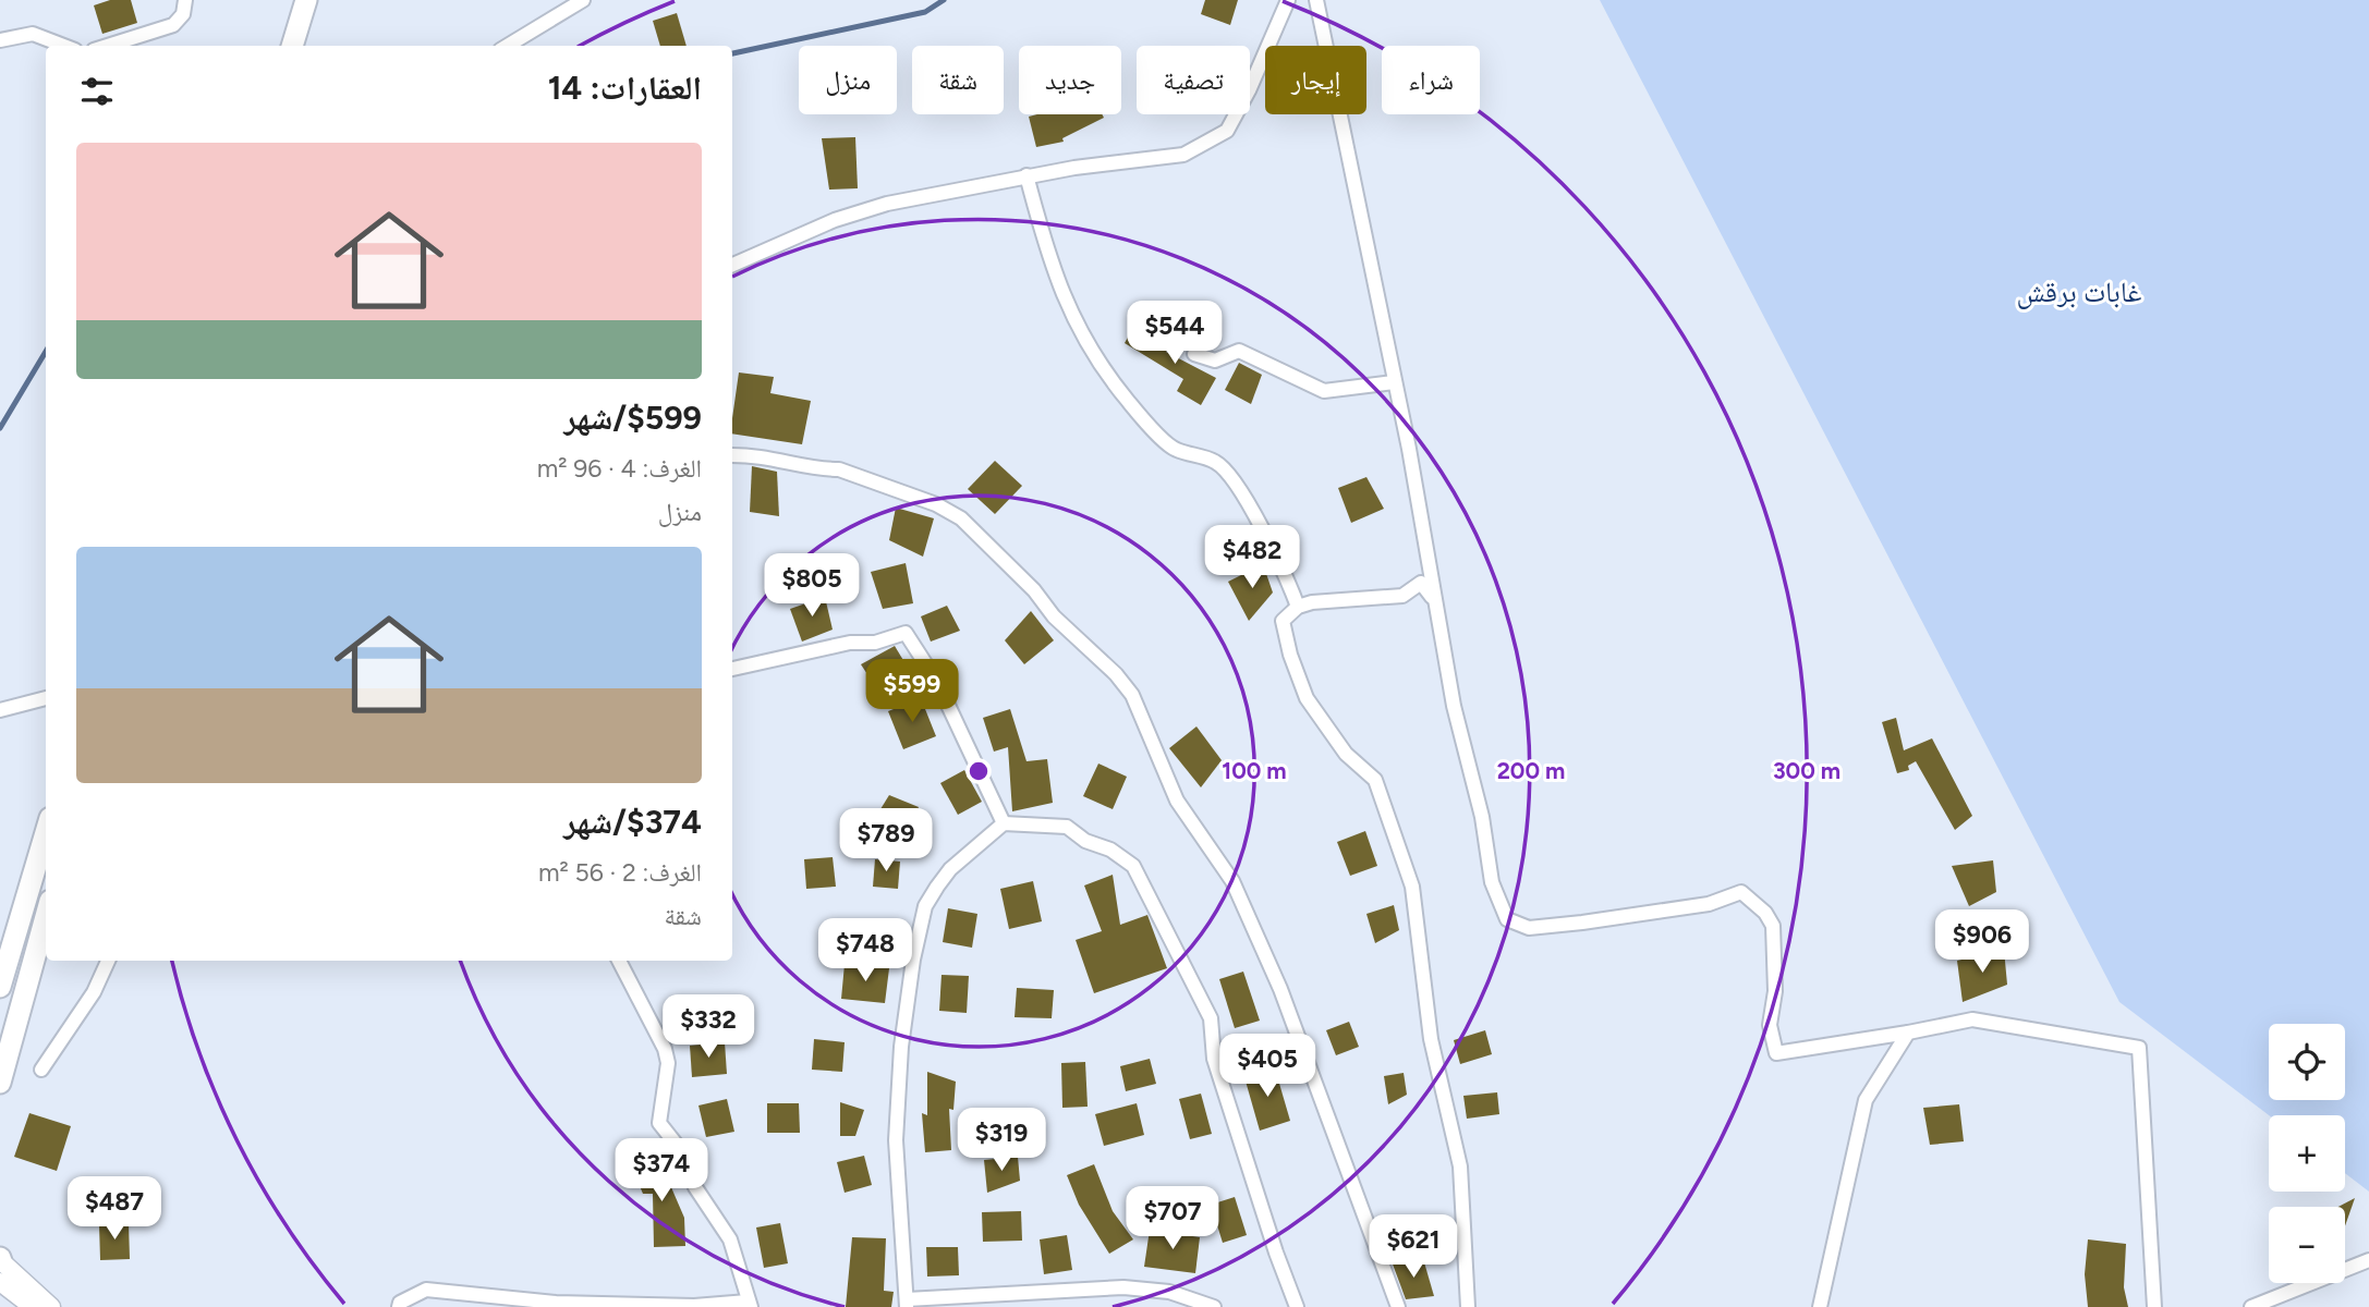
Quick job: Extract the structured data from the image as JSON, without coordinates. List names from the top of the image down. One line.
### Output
{"parks":["غابات برقش"],"page":{"chip":["شراء","إيجار","تصفية","جديد","شقة","منزل"],"heading":"العقارات: 14","list":[{"name":"$599/شهر","note":"الغرف: 4 · 96 m² · منزل"},{"name":"$374/شهر","note":"الغرف: 2 · 56 m² · شقة"}],"price":["$544","$482","$805","$599","$789","$906","$748","$332","$405","$319","$374","$487","$707","$621"],"map_buttons":["+","−"]},"rings":["100 m","200 m","300 m"]}
